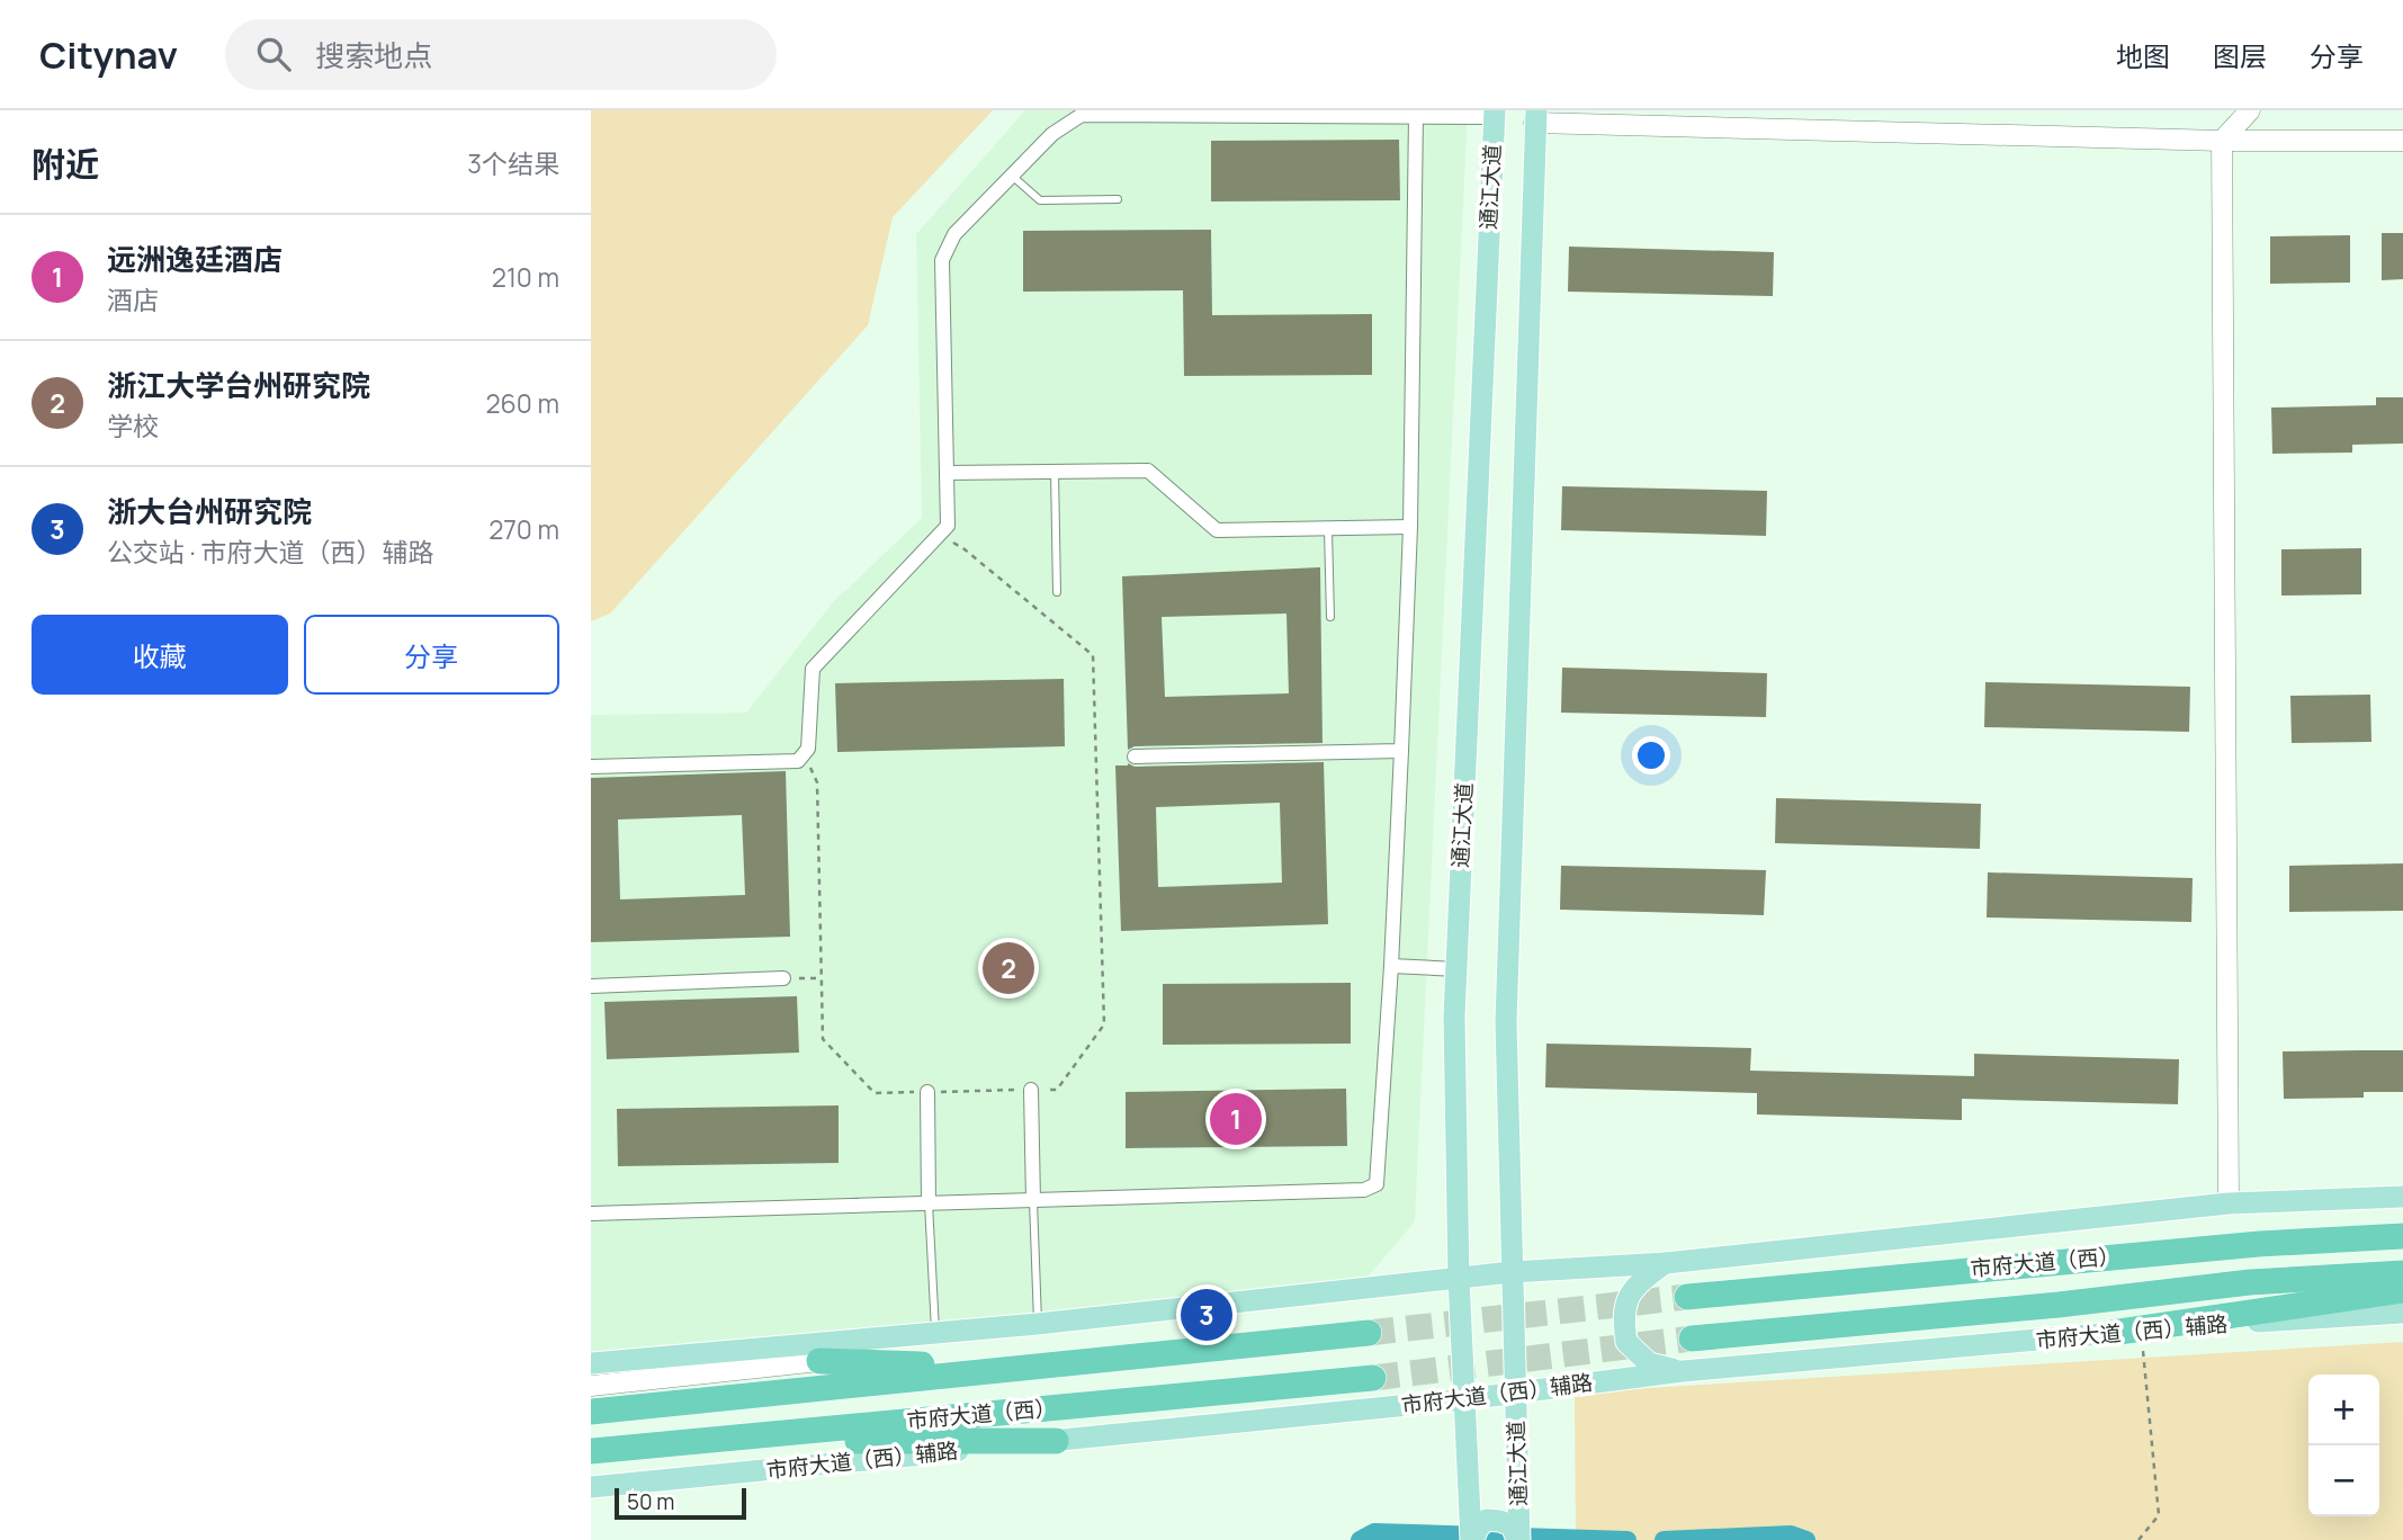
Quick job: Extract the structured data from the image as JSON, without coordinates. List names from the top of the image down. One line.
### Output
{"streets":{"highway":["市府大道（西）"],"main road":["通江大道","市府大道（西）辅路"]},"crossings":[["通江大道","市府大道（西）辅路"]],"scale_bar":"50 m","page":{"header":"Citynav","search":"搜索地点","nav":["地图","图层","分享"],"heading":["附近","3个结果"],"list":[{"mark":"1","name":"远洲逸廷酒店","note":"酒店","value":"210 m"},{"mark":"2","name":"浙江大学台州研究院","note":"学校","value":"260 m"},{"mark":"3","name":"浙大台州研究院","note":"公交站 · 市府大道（西）辅路","value":"270 m"}],"buttons":["收藏","分享"],"pins":["2","1","3"],"map_buttons":["+","−"],"scale":"50 m"}}
